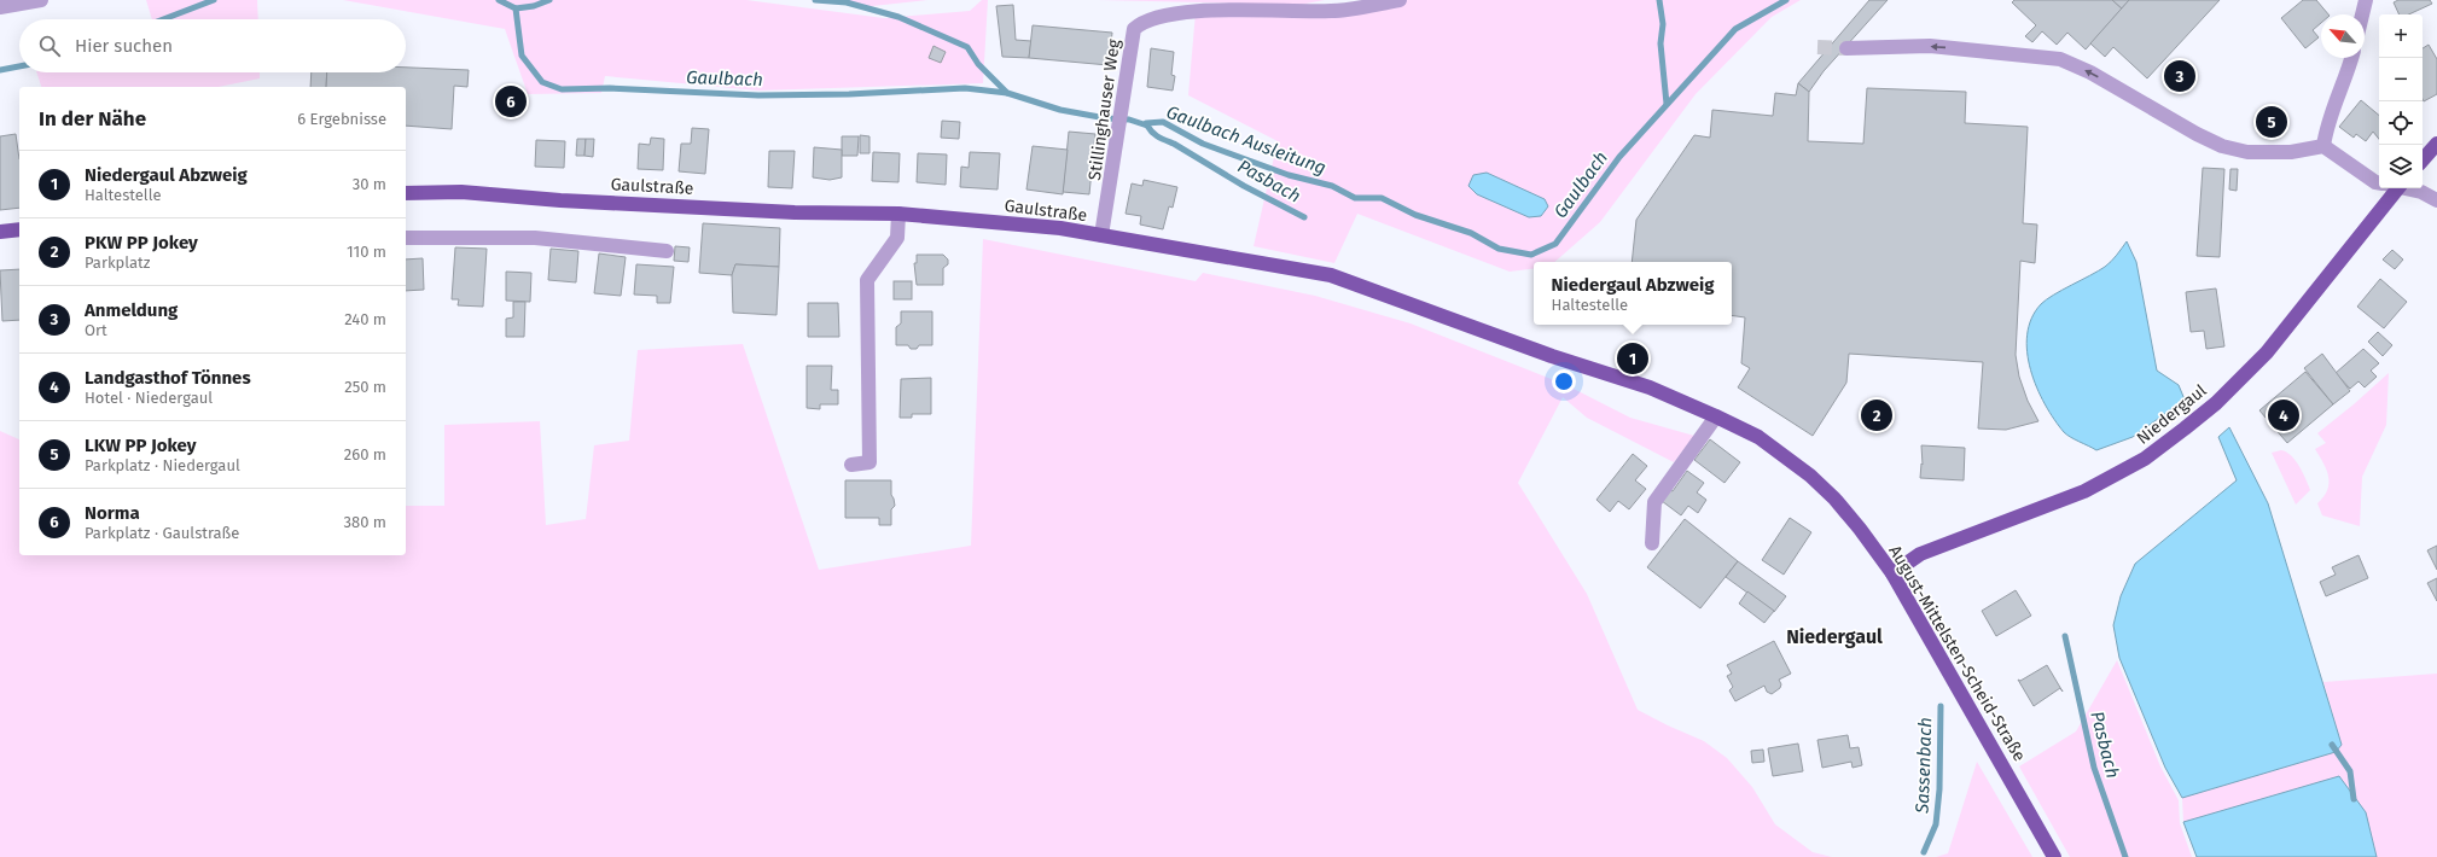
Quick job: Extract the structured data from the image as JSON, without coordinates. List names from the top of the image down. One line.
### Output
{"streets":{"main road":["Gaulstraße","Niedergaul","August-Mittelsten-Scheid-Straße"],"street":["Stillinghauser Weg"]},"crossings":[["Stillinghauser Weg","Gaulstraße"],["Stillinghauser Weg","August-Mittelsten-Scheid-Straße"],["Gaulstraße","August-Mittelsten-Scheid-Straße"],["Niedergaul","August-Mittelsten-Scheid-Straße"]],"districts":["Niedergaul"],"water":["Gaulbach","Gaulbach Ausleitung","Pasbach","Sassenbach"],"north":"top left","page":{"map_buttons":["+","−"],"search":"Hier suchen","pins":["3","6","5","1","2","4"],"heading":["In der Nähe","6 Ergebnisse"],"list":[{"mark":"1","name":"Niedergaul Abzweig","note":"Haltestelle","value":"30 m"},{"mark":"2","name":"PKW PP Jokey","note":"Parkplatz","value":"110 m"},{"mark":"3","name":"Anmeldung","note":"Ort","value":"240 m"},{"mark":"4","name":"Landgasthof Tönnes","note":"Hotel · Niedergaul","value":"250 m"},{"mark":"5","name":"LKW PP Jokey","note":"Parkplatz · Niedergaul","value":"260 m"},{"mark":"6","name":"Norma","note":"Parkplatz · Gaulstraße","value":"380 m"}],"popup":["Niedergaul Abzweig","Haltestelle"]}}
